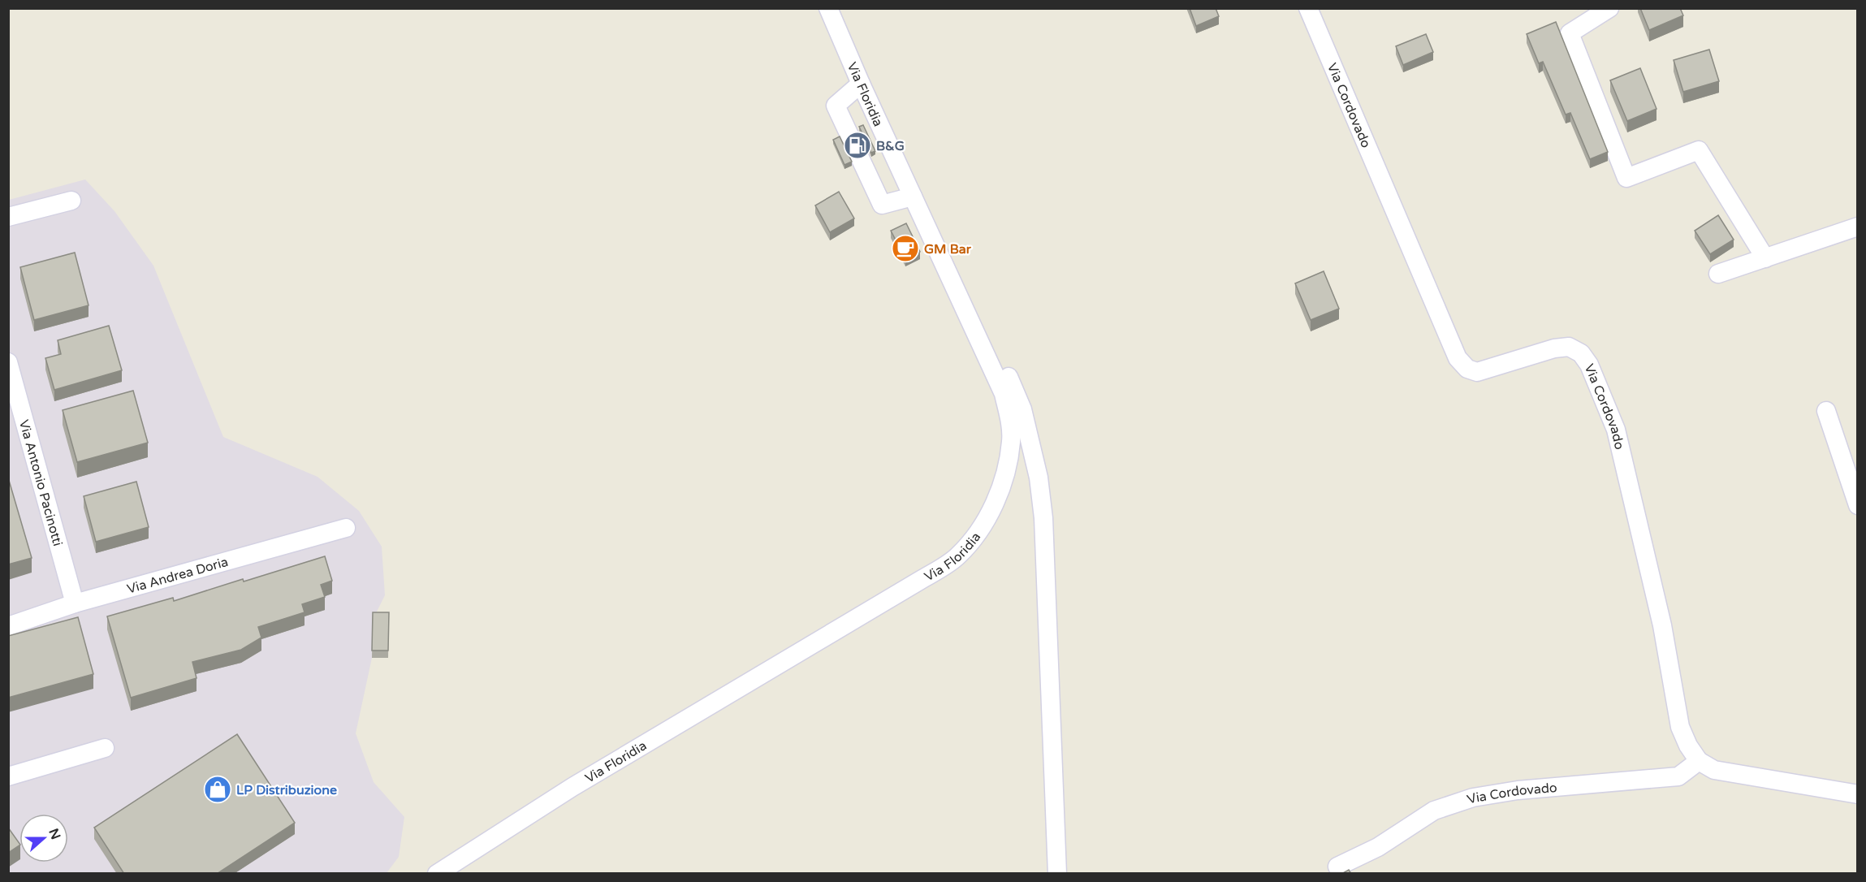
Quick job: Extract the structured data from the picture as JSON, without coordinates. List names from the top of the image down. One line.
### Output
{"streets":{"street":["Via Floridia","Via Cordovado","Via Antonio Pacinotti","Via Andrea Doria"]},"crossings":[["Via Antonio Pacinotti","Via Andrea Doria"]],"places":{"fuel station":["B&G"],"cafe":["GM Bar"],"shop":["LP Distribuzione"]},"north":"right"}
